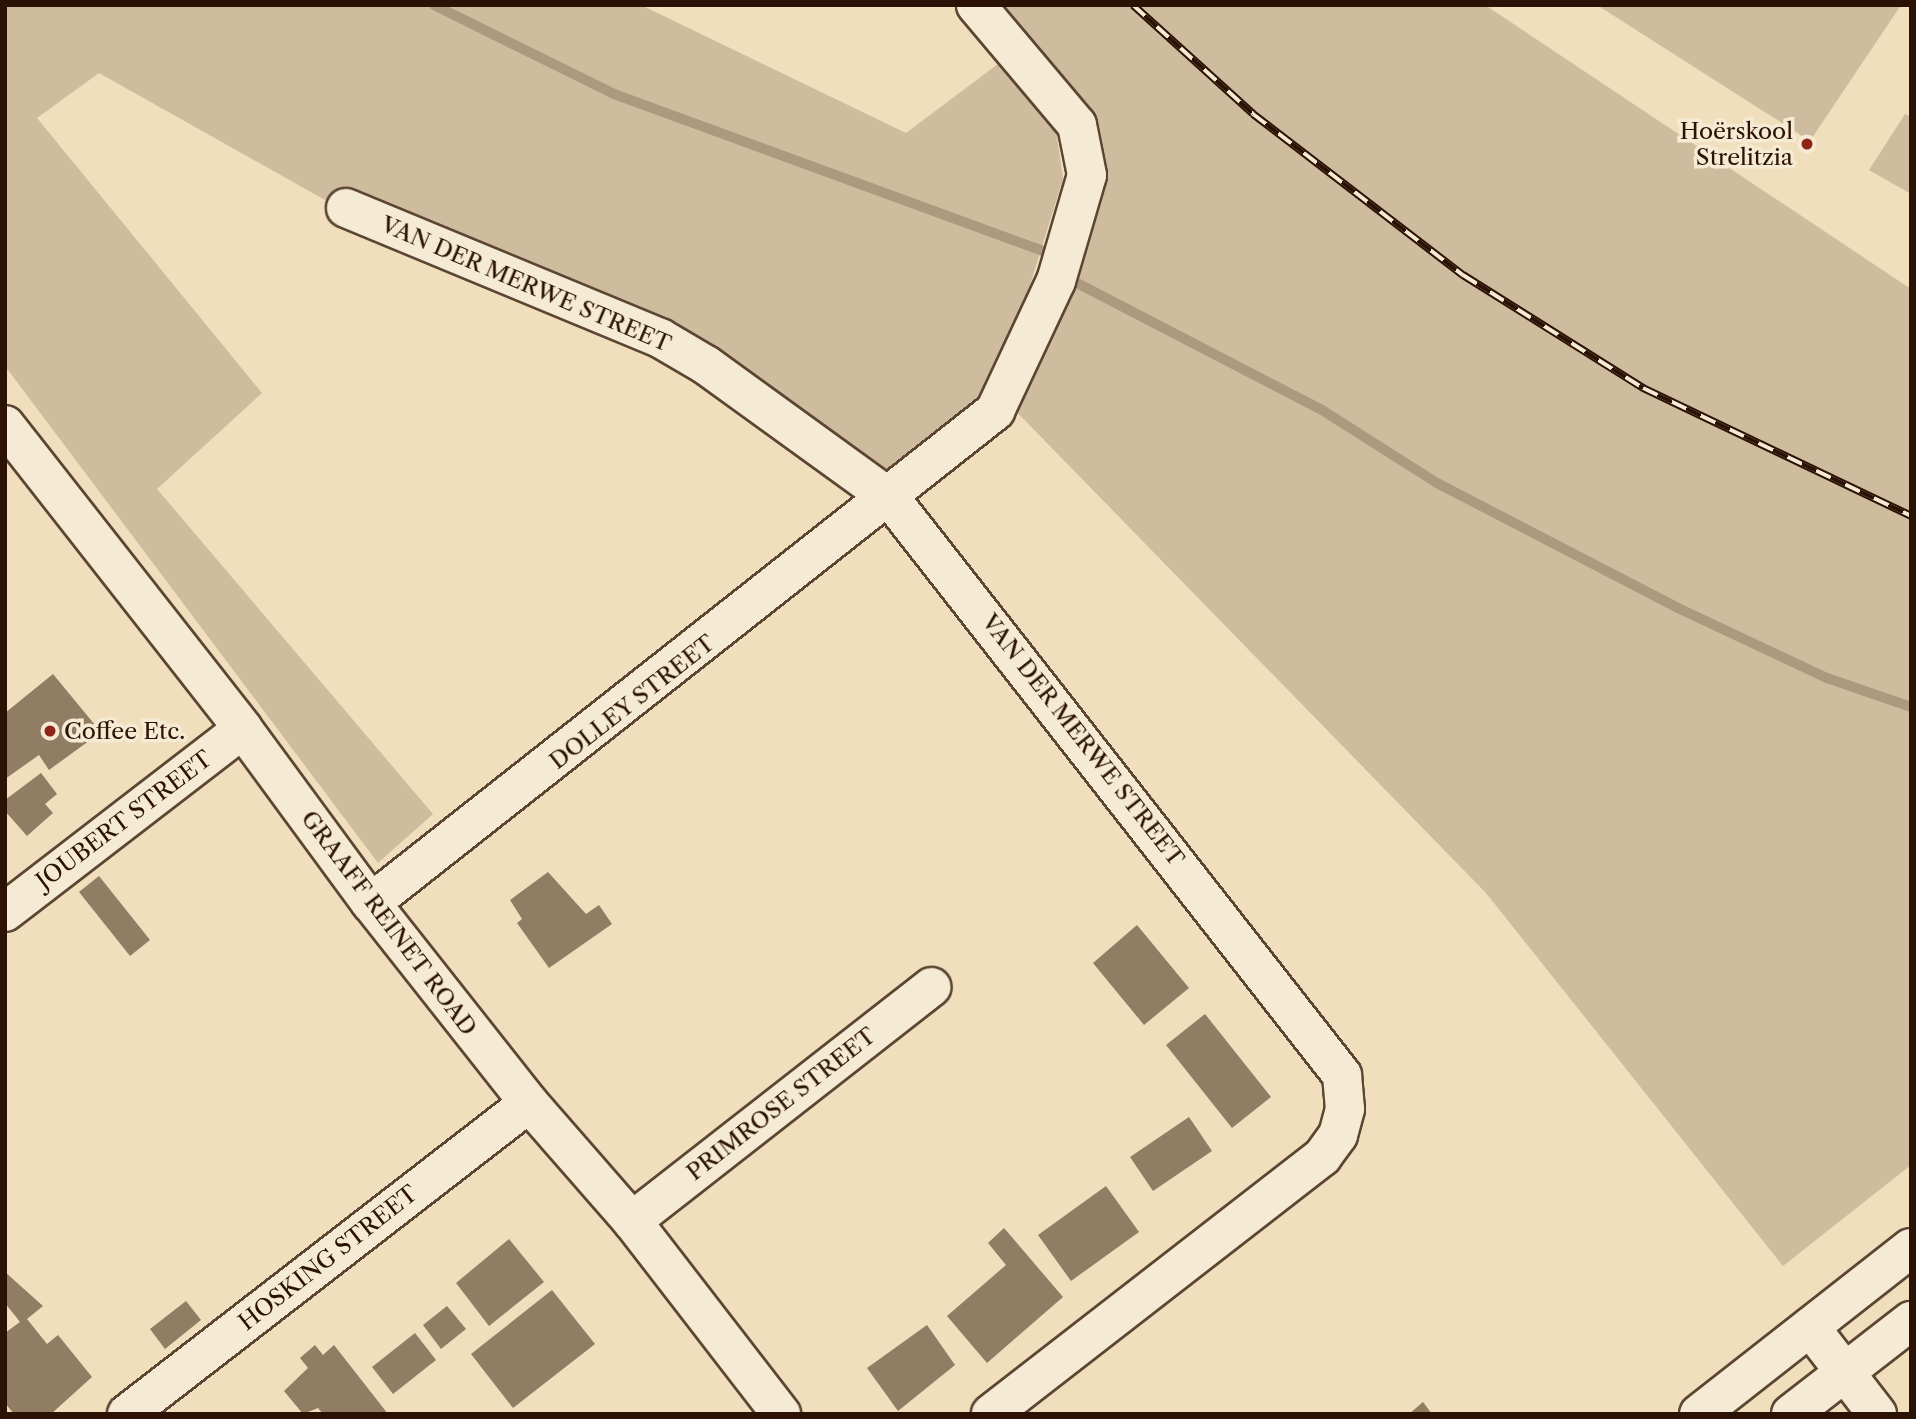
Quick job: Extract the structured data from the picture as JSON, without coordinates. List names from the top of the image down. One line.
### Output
{"streets":{"street":["VAN DER MERWE STREET","DOLLEY STREET","JOUBERT STREET","GRAAFF REINET ROAD","PRIMROSE STREET","HOSKING STREET"]},"crossings":[["VAN DER MERWE STREET","DOLLEY STREET"],["DOLLEY STREET","GRAAFF REINET ROAD"],["JOUBERT STREET","GRAAFF REINET ROAD"],["GRAAFF REINET ROAD","PRIMROSE STREET"],["GRAAFF REINET ROAD","HOSKING STREET"]],"places":["Hoërskool Strelitzia","Coffee Etc."]}
